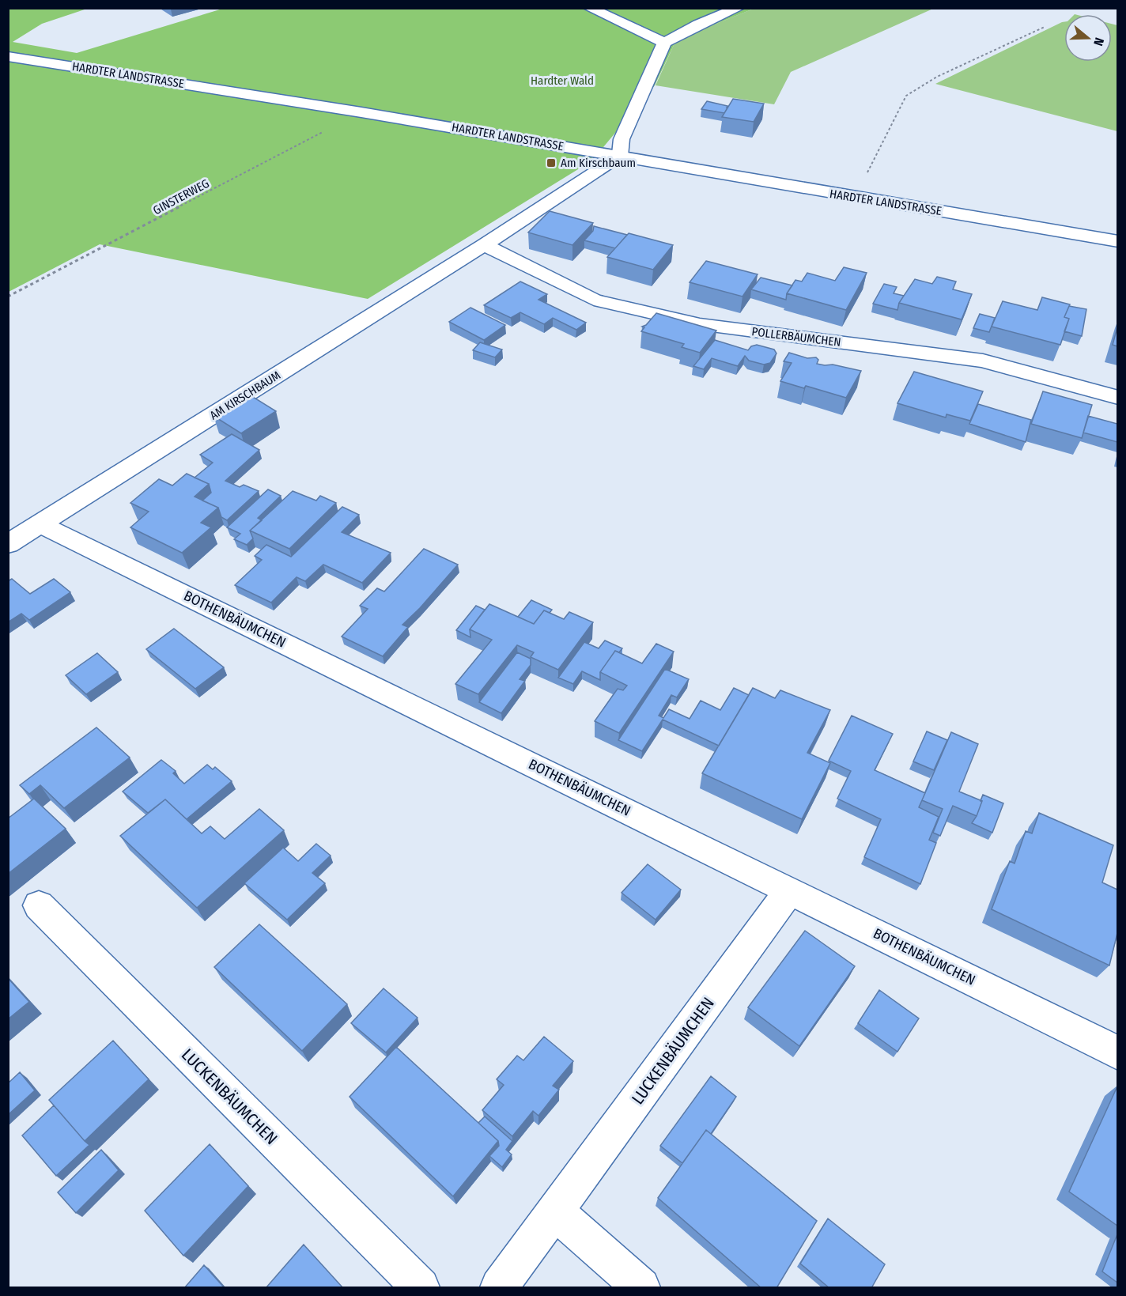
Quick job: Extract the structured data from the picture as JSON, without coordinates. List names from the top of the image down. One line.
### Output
{"streets":{"street":["HARDTER LANDSTRASSE","POLLERBÄUMCHEN","AM KIRSCHBAUM","BOTHENBÄUMCHEN","LUCKENBÄUMCHEN"],"path":["GINSTERWEG"]},"crossings":[["HARDTER LANDSTRASSE","GINSTERWEG"],["HARDTER LANDSTRASSE","AM KIRSCHBAUM"],["POLLERBÄUMCHEN","AM KIRSCHBAUM"],["AM KIRSCHBAUM","BOTHENBÄUMCHEN"],["BOTHENBÄUMCHEN","LUCKENBÄUMCHEN"]],"parks":["Hardter Wald"],"places":{"transit":["Am Kirschbaum"]},"north":"right"}
